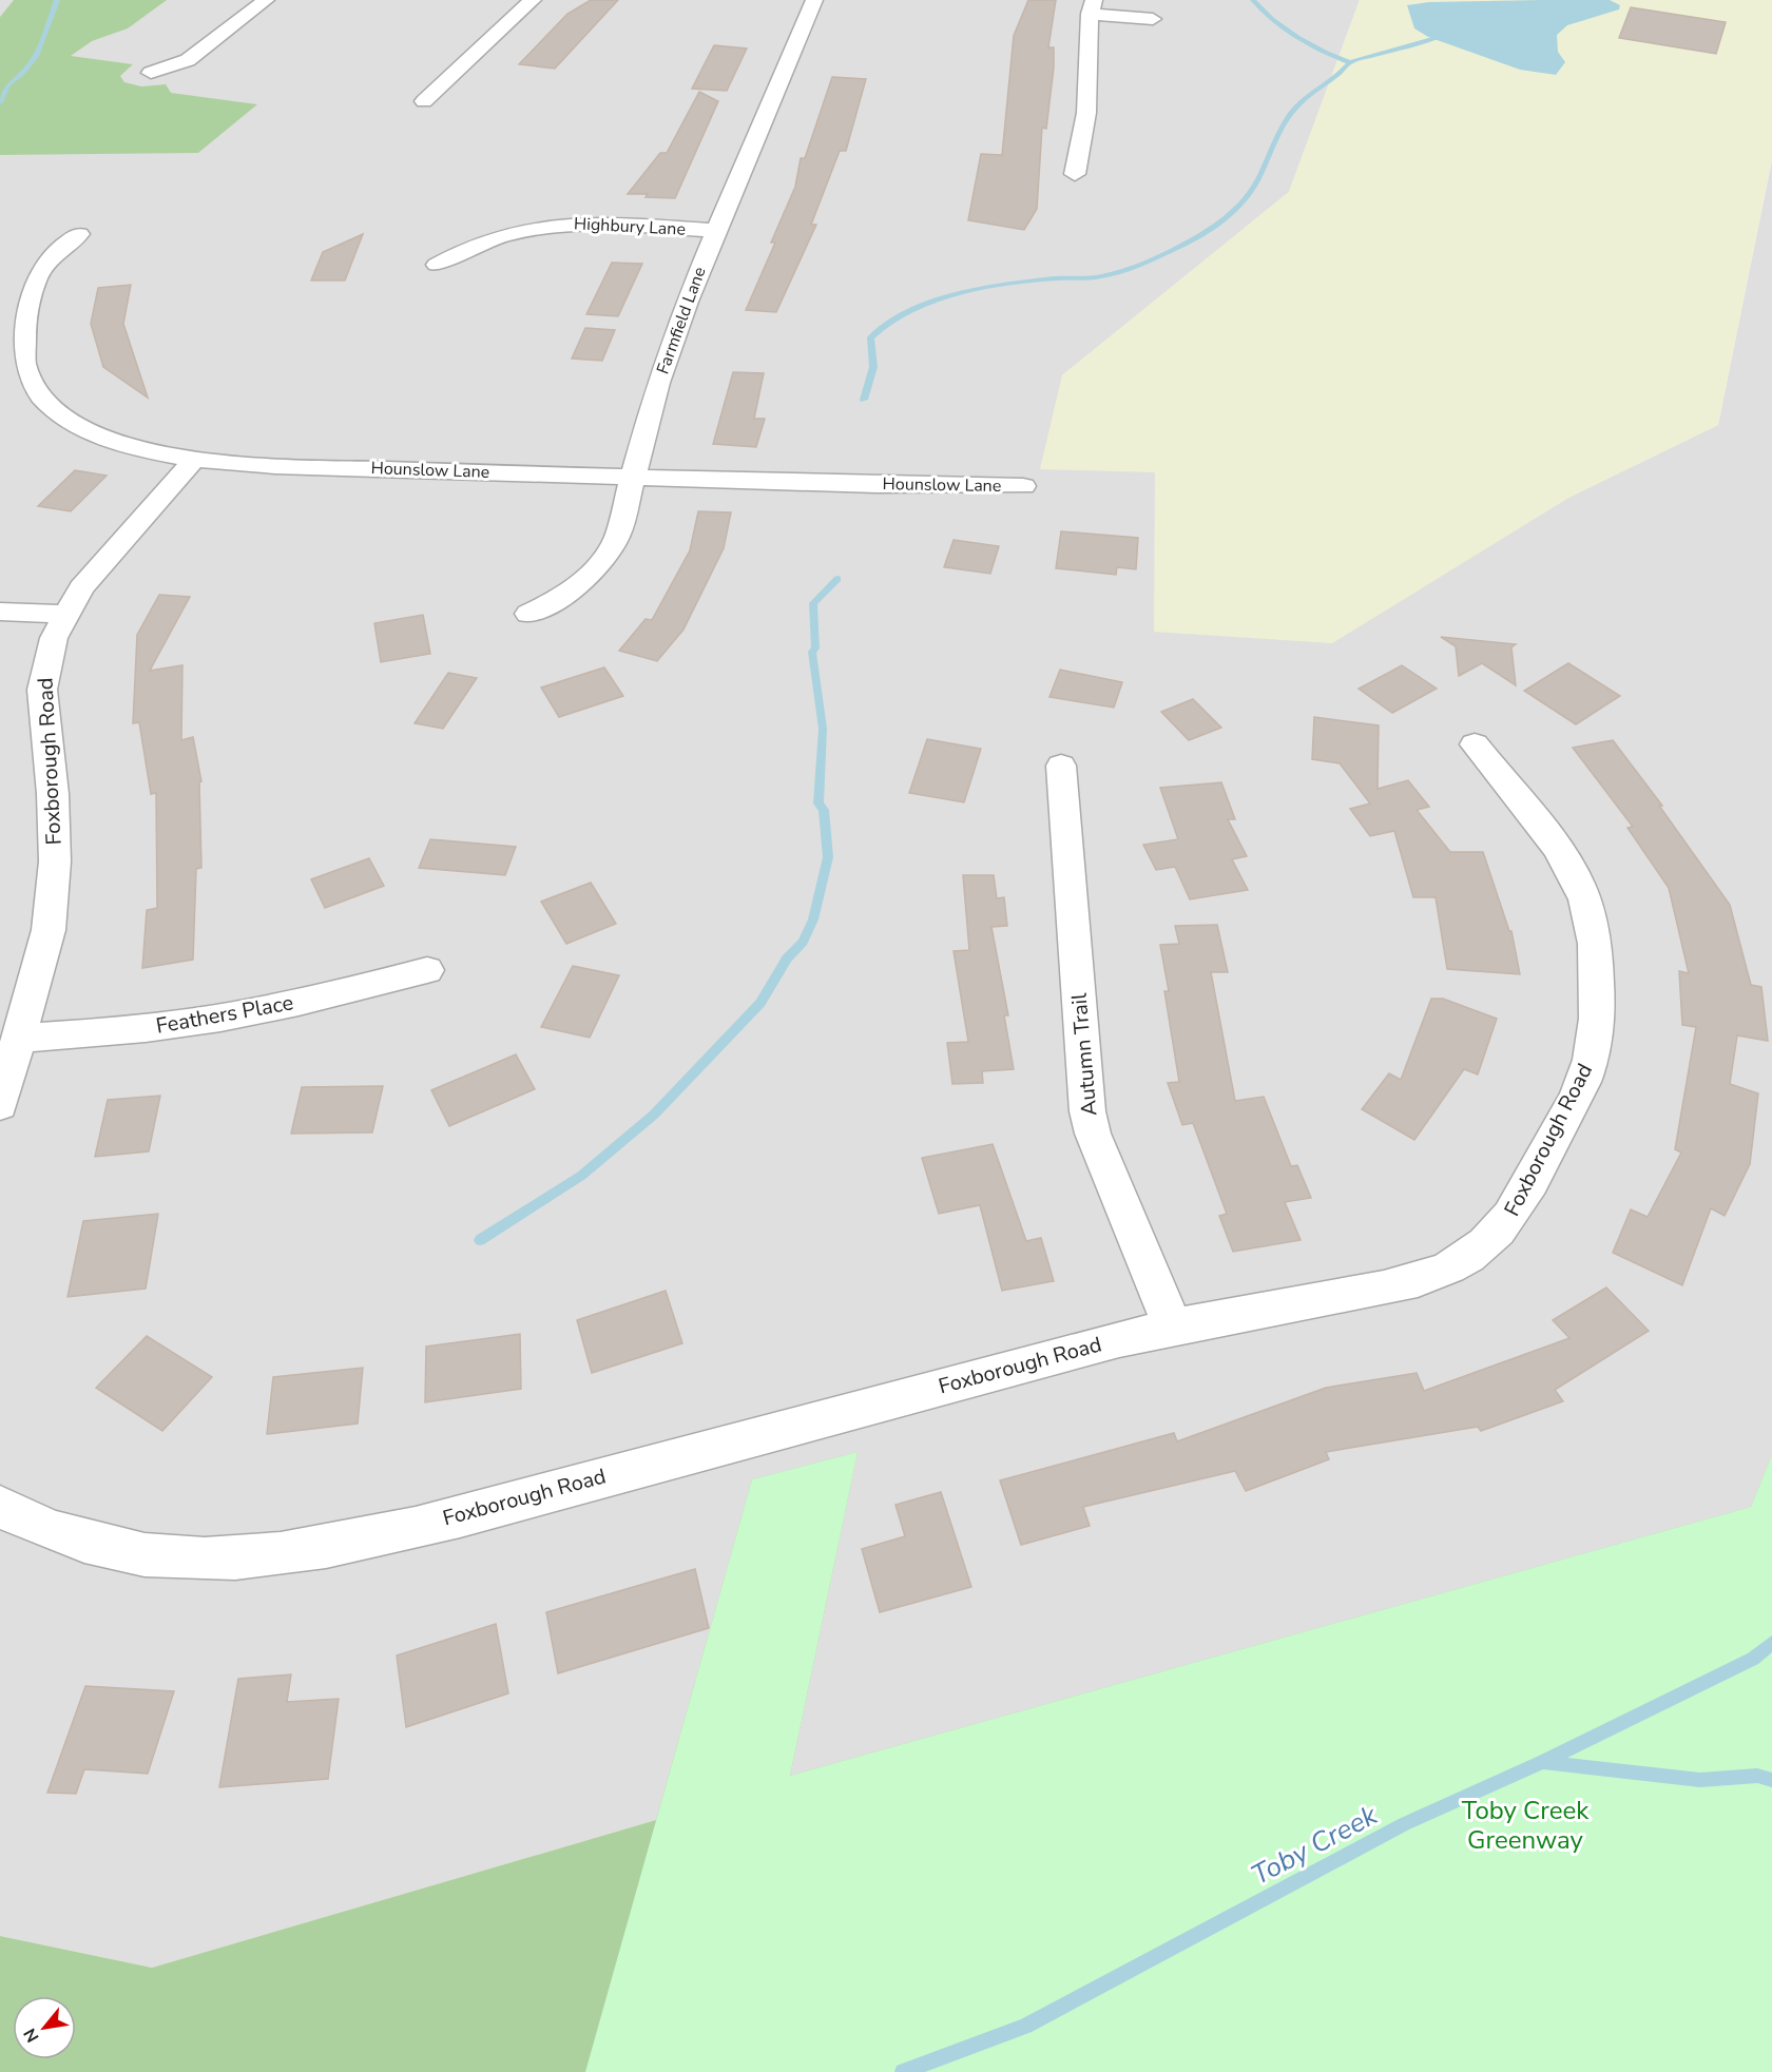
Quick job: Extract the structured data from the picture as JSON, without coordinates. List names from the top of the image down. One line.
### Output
{"streets":{"street":["Highbury Lane","Farmfield Lane","Hounslow Lane","Foxborough Road","Feathers Place","Autumn Trail"]},"crossings":[["Highbury Lane","Farmfield Lane"],["Farmfield Lane","Hounslow Lane"],["Hounslow Lane","Foxborough Road"],["Foxborough Road","Feathers Place"],["Foxborough Road","Autumn Trail"]],"water":["Toby Creek"],"parks":["Toby Creek Greenway"],"north":"bottom left"}
